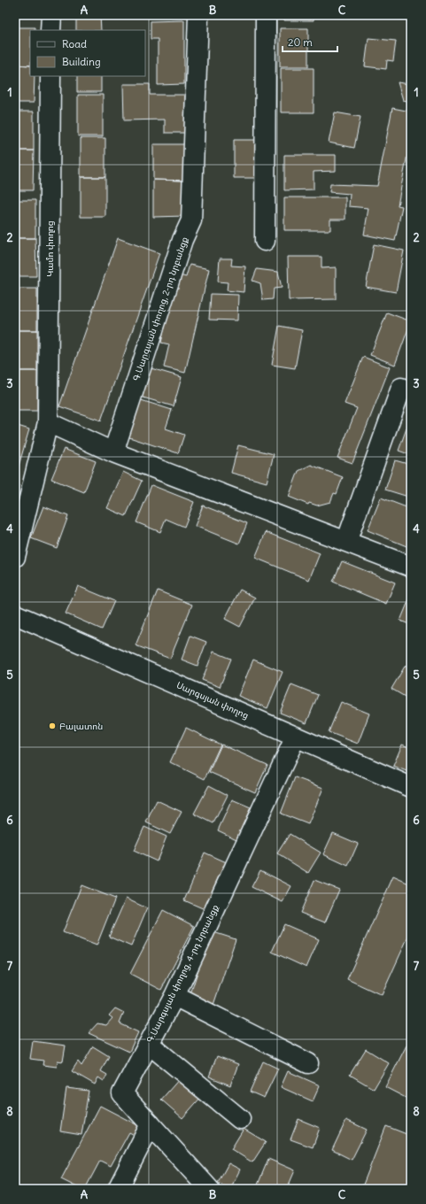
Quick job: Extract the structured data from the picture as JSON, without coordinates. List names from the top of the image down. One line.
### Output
{"streets":{"street":["Կամո փողոց","Գ.Սարգսյան փողոց, 2-րդ նրբանցք","Սարգսյան փողոց","Գ.Սարգսյան փողոց, 4-րդ նրբանցք"]},"crossings":[["Սարգսյան փողոց","Գ.Սարգսյան փողոց, 4-րդ նրբանցք"]],"places":["Բալատոն"],"legend":["Road","Building"],"scale_bar":"20 m","grid":{"columns":["A","B","C"],"rows":["1","2","3","4","5","6","7","8"]}}
